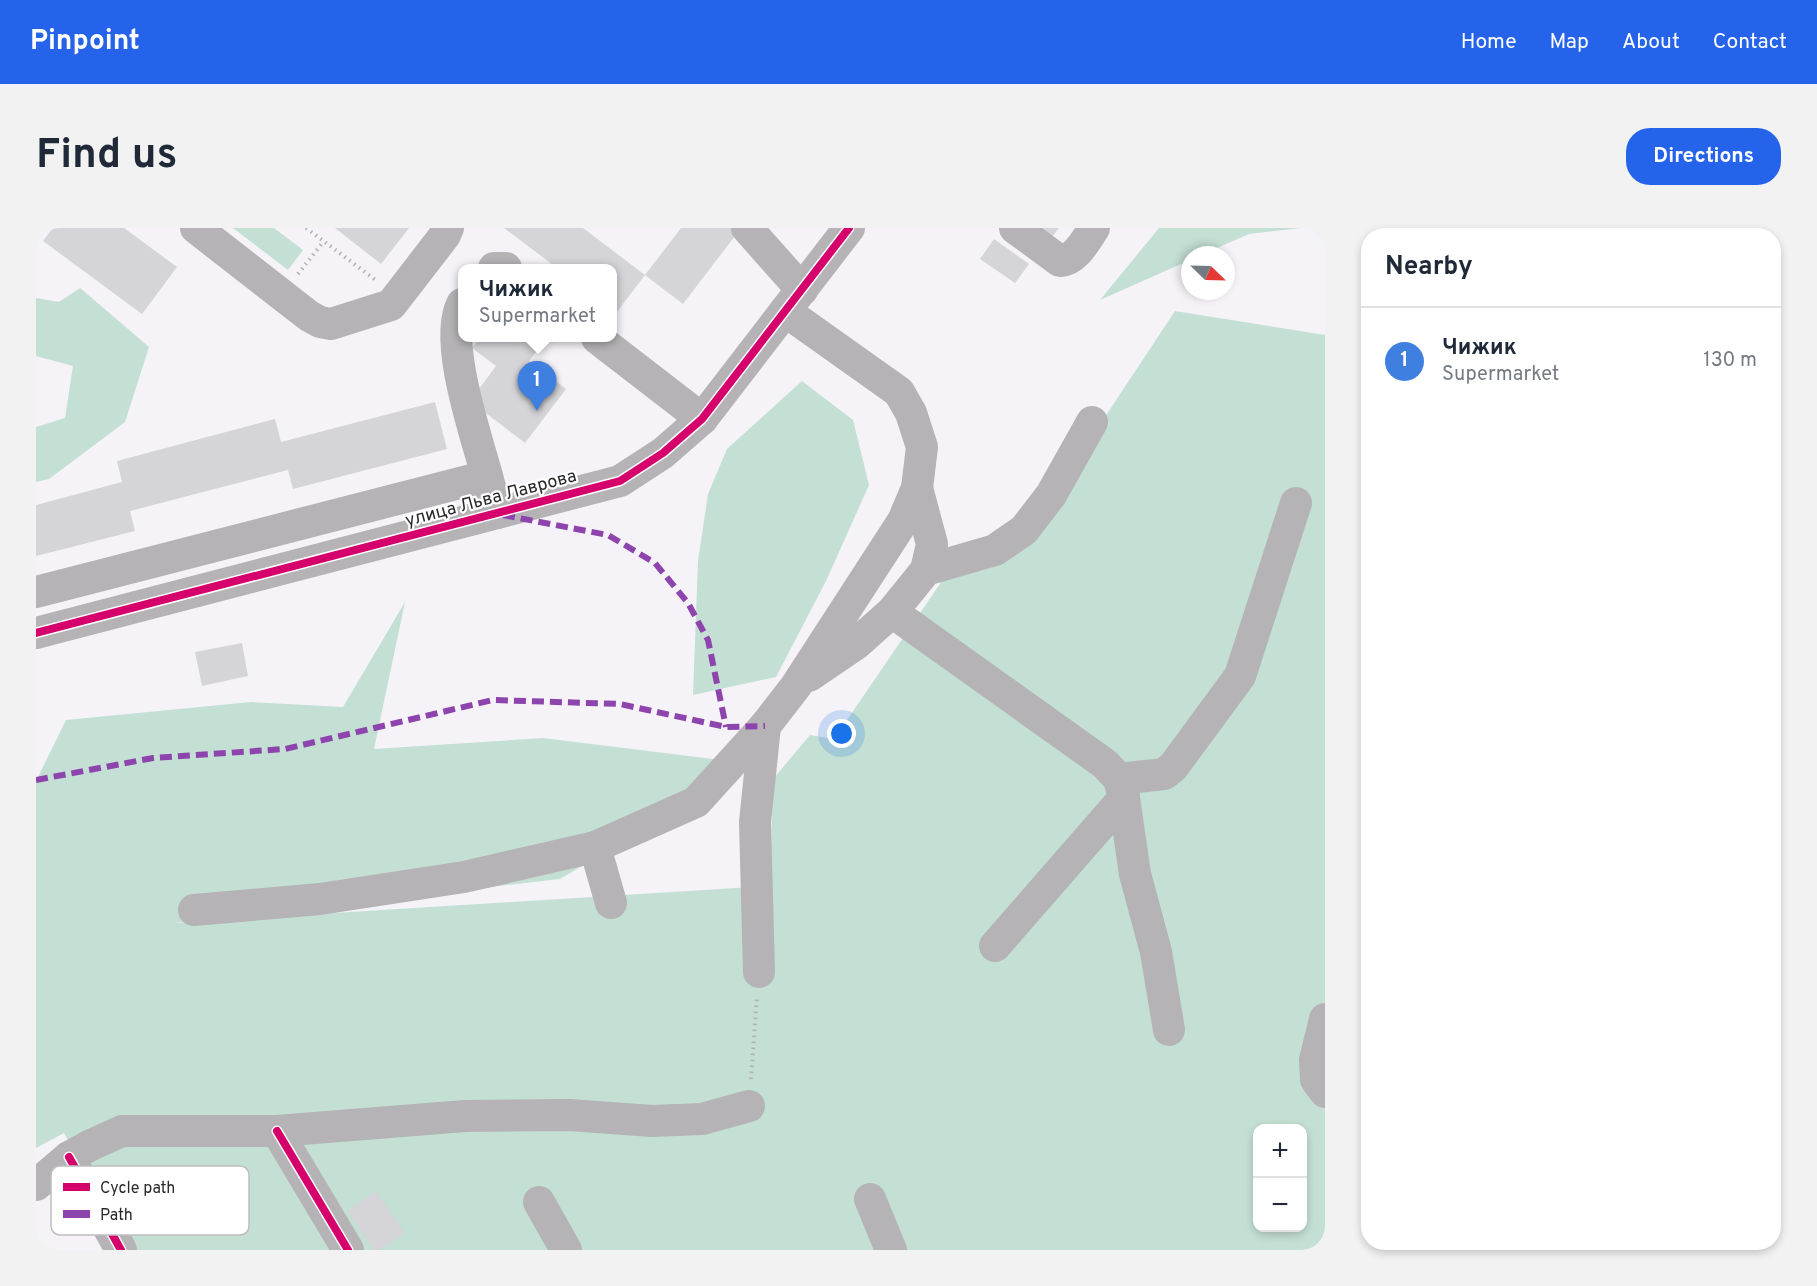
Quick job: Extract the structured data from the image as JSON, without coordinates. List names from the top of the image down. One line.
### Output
{"streets":{"street":["улица Льва Лаврова"]},"legend":["Cycle path","Path"],"north":"bottom right","page":{"header":"Pinpoint","nav":["Home","Map","About","Contact"],"buttons":"Directions","title":"Find us","heading":"Nearby","popup":["Чижик","Supermarket"],"list":[{"mark":"1","name":"Чижик","note":"Supermarket","value":"130 m"}],"pins":"1","map_buttons":["+","−"]}}
